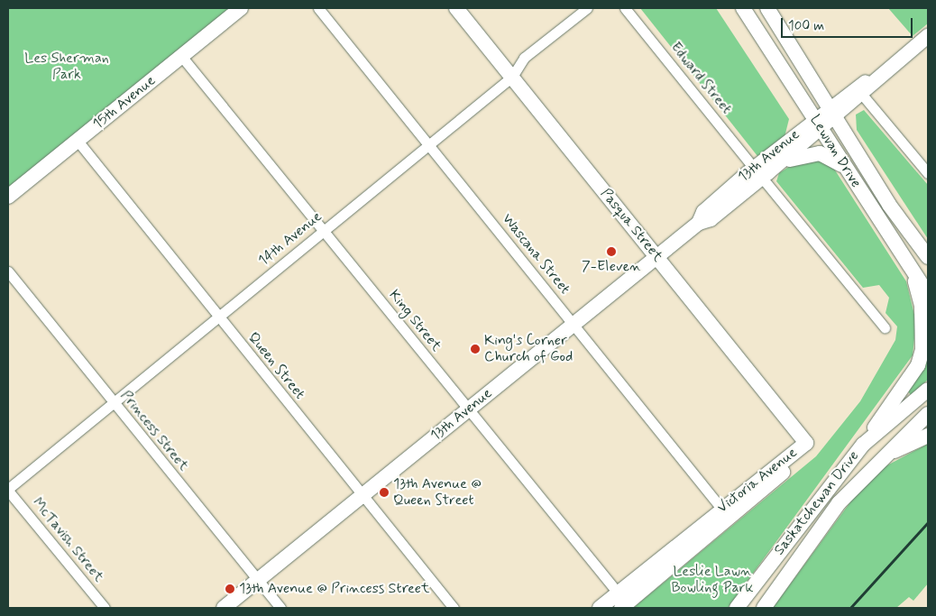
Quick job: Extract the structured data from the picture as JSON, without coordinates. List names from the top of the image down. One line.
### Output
{"streets":{"street":["Edward Street","15th Avenue","Lewvan Drive","13th Avenue","Pasqua Street","14th Avenue","Wascana Street","King Street","Queen Street","Princess Street","Victoria Avenue","Saskatchewan Drive","McTavish Street"]},"crossings":[["Edward Street","13th Avenue"],["15th Avenue","King Street"],["15th Avenue","Queen Street"],["Lewvan Drive","13th Avenue"],["13th Avenue","Pasqua Street"],["13th Avenue","Wascana Street"],["13th Avenue","King Street"],["13th Avenue","Queen Street"],["13th Avenue","Princess Street"],["Pasqua Street","14th Avenue"],["Pasqua Street","Victoria Avenue"],["14th Avenue","Wascana Street"],["14th Avenue","King Street"],["14th Avenue","Queen Street"],["14th Avenue","Princess Street"],["14th Avenue","McTavish Street"],["Wascana Street","Victoria Avenue"],["King Street","Victoria Avenue"]],"parks":["Les Sherman Park","Leslie Lawn Bowling Park"],"places":["7-Eleven","King's Corner Church of God","13th Avenue @ Queen Street","13th Avenue @ Princess Street"],"scale_bar":"100 m"}
